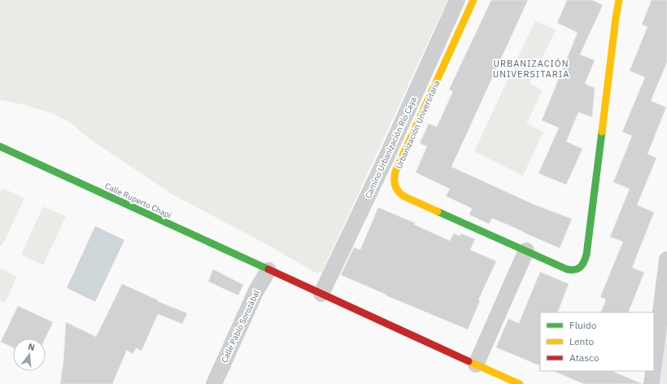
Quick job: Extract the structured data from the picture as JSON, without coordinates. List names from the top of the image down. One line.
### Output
{"streets":{"street":["Urbanización Universitaria","Camino Urbanización Río Caya","Calle Ruperto Chapí","Calle Pablo Sorozábal"]},"crossings":[["Calle Ruperto Chapí","Calle Pablo Sorozábal"]],"districts":["URBANIZACIÓN UNIVERSITARIA"],"legend":["Fluido","Lento","Atasco"],"north":"top"}
